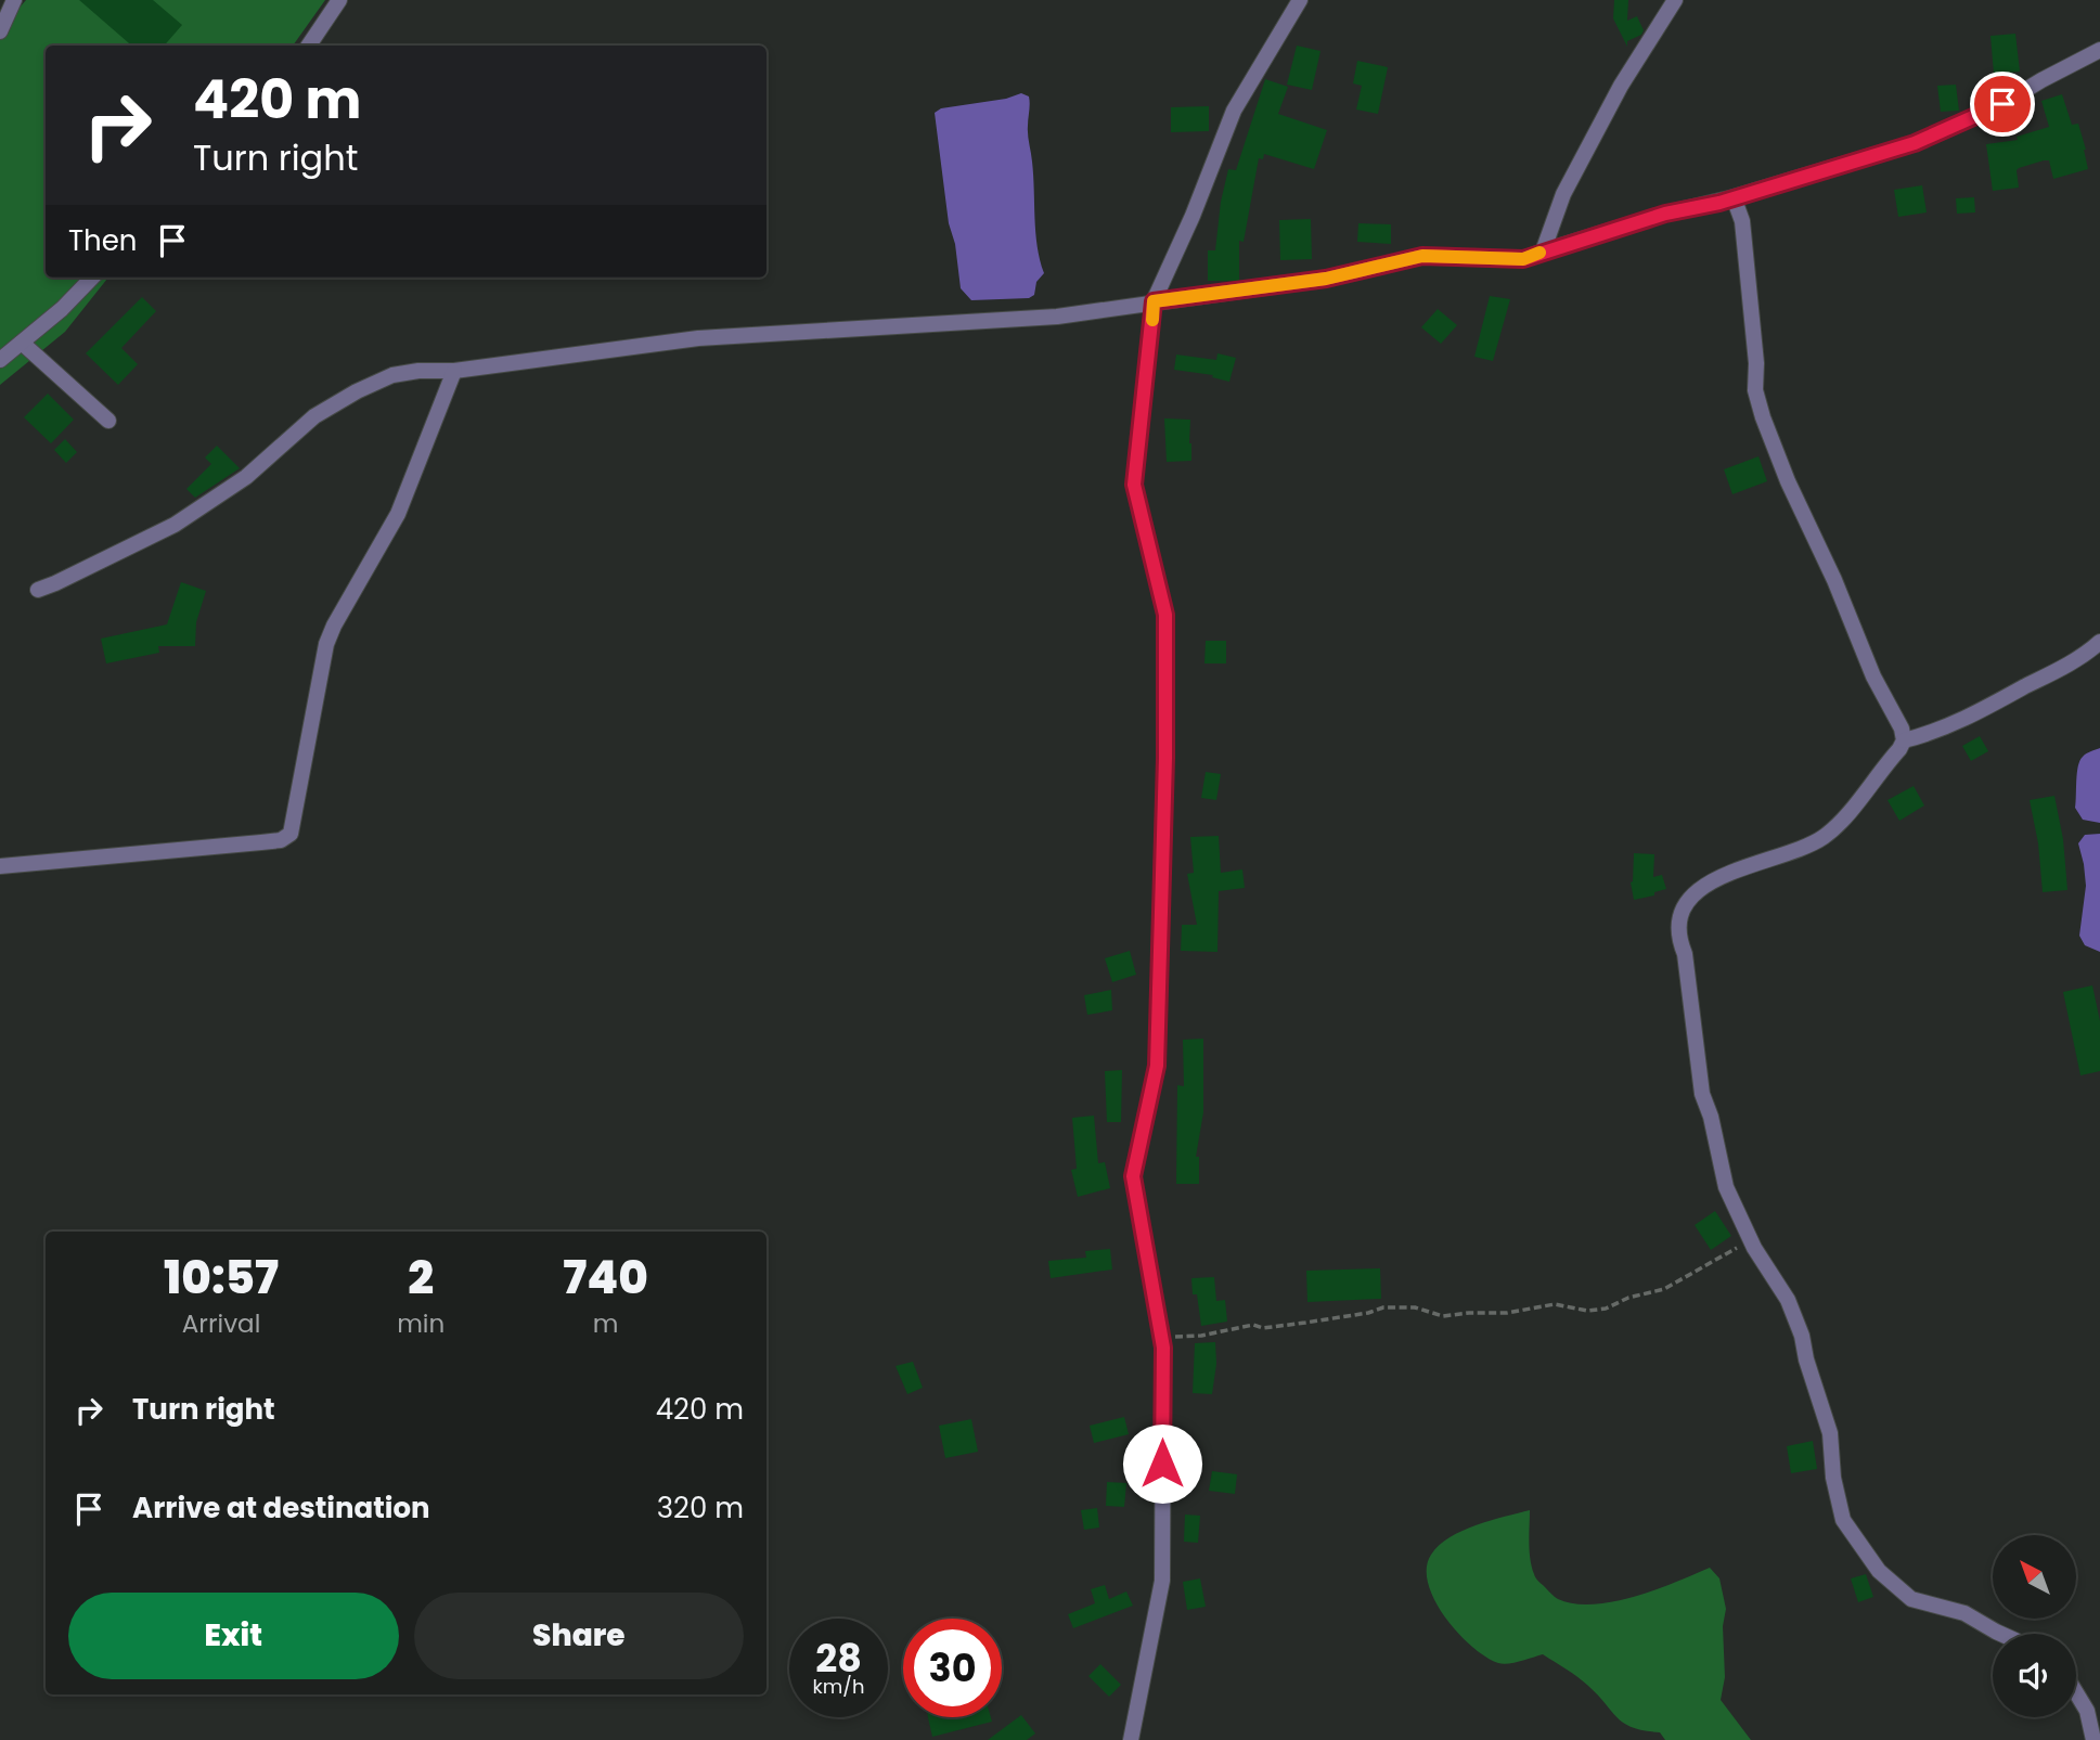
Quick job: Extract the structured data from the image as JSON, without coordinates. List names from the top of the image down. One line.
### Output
{"north":"top left","page":{"turn":["420 m","Turn right"],"then":"Then","eta":["10:57","Arrival","2","min","740","m"],"list":[{"name":"Turn right","value":"420 m"},{"name":"Arrive at destination","value":"320 m"}],"buttons":["Exit","Share"],"speed":"28 km/h","limit":"30"}}
